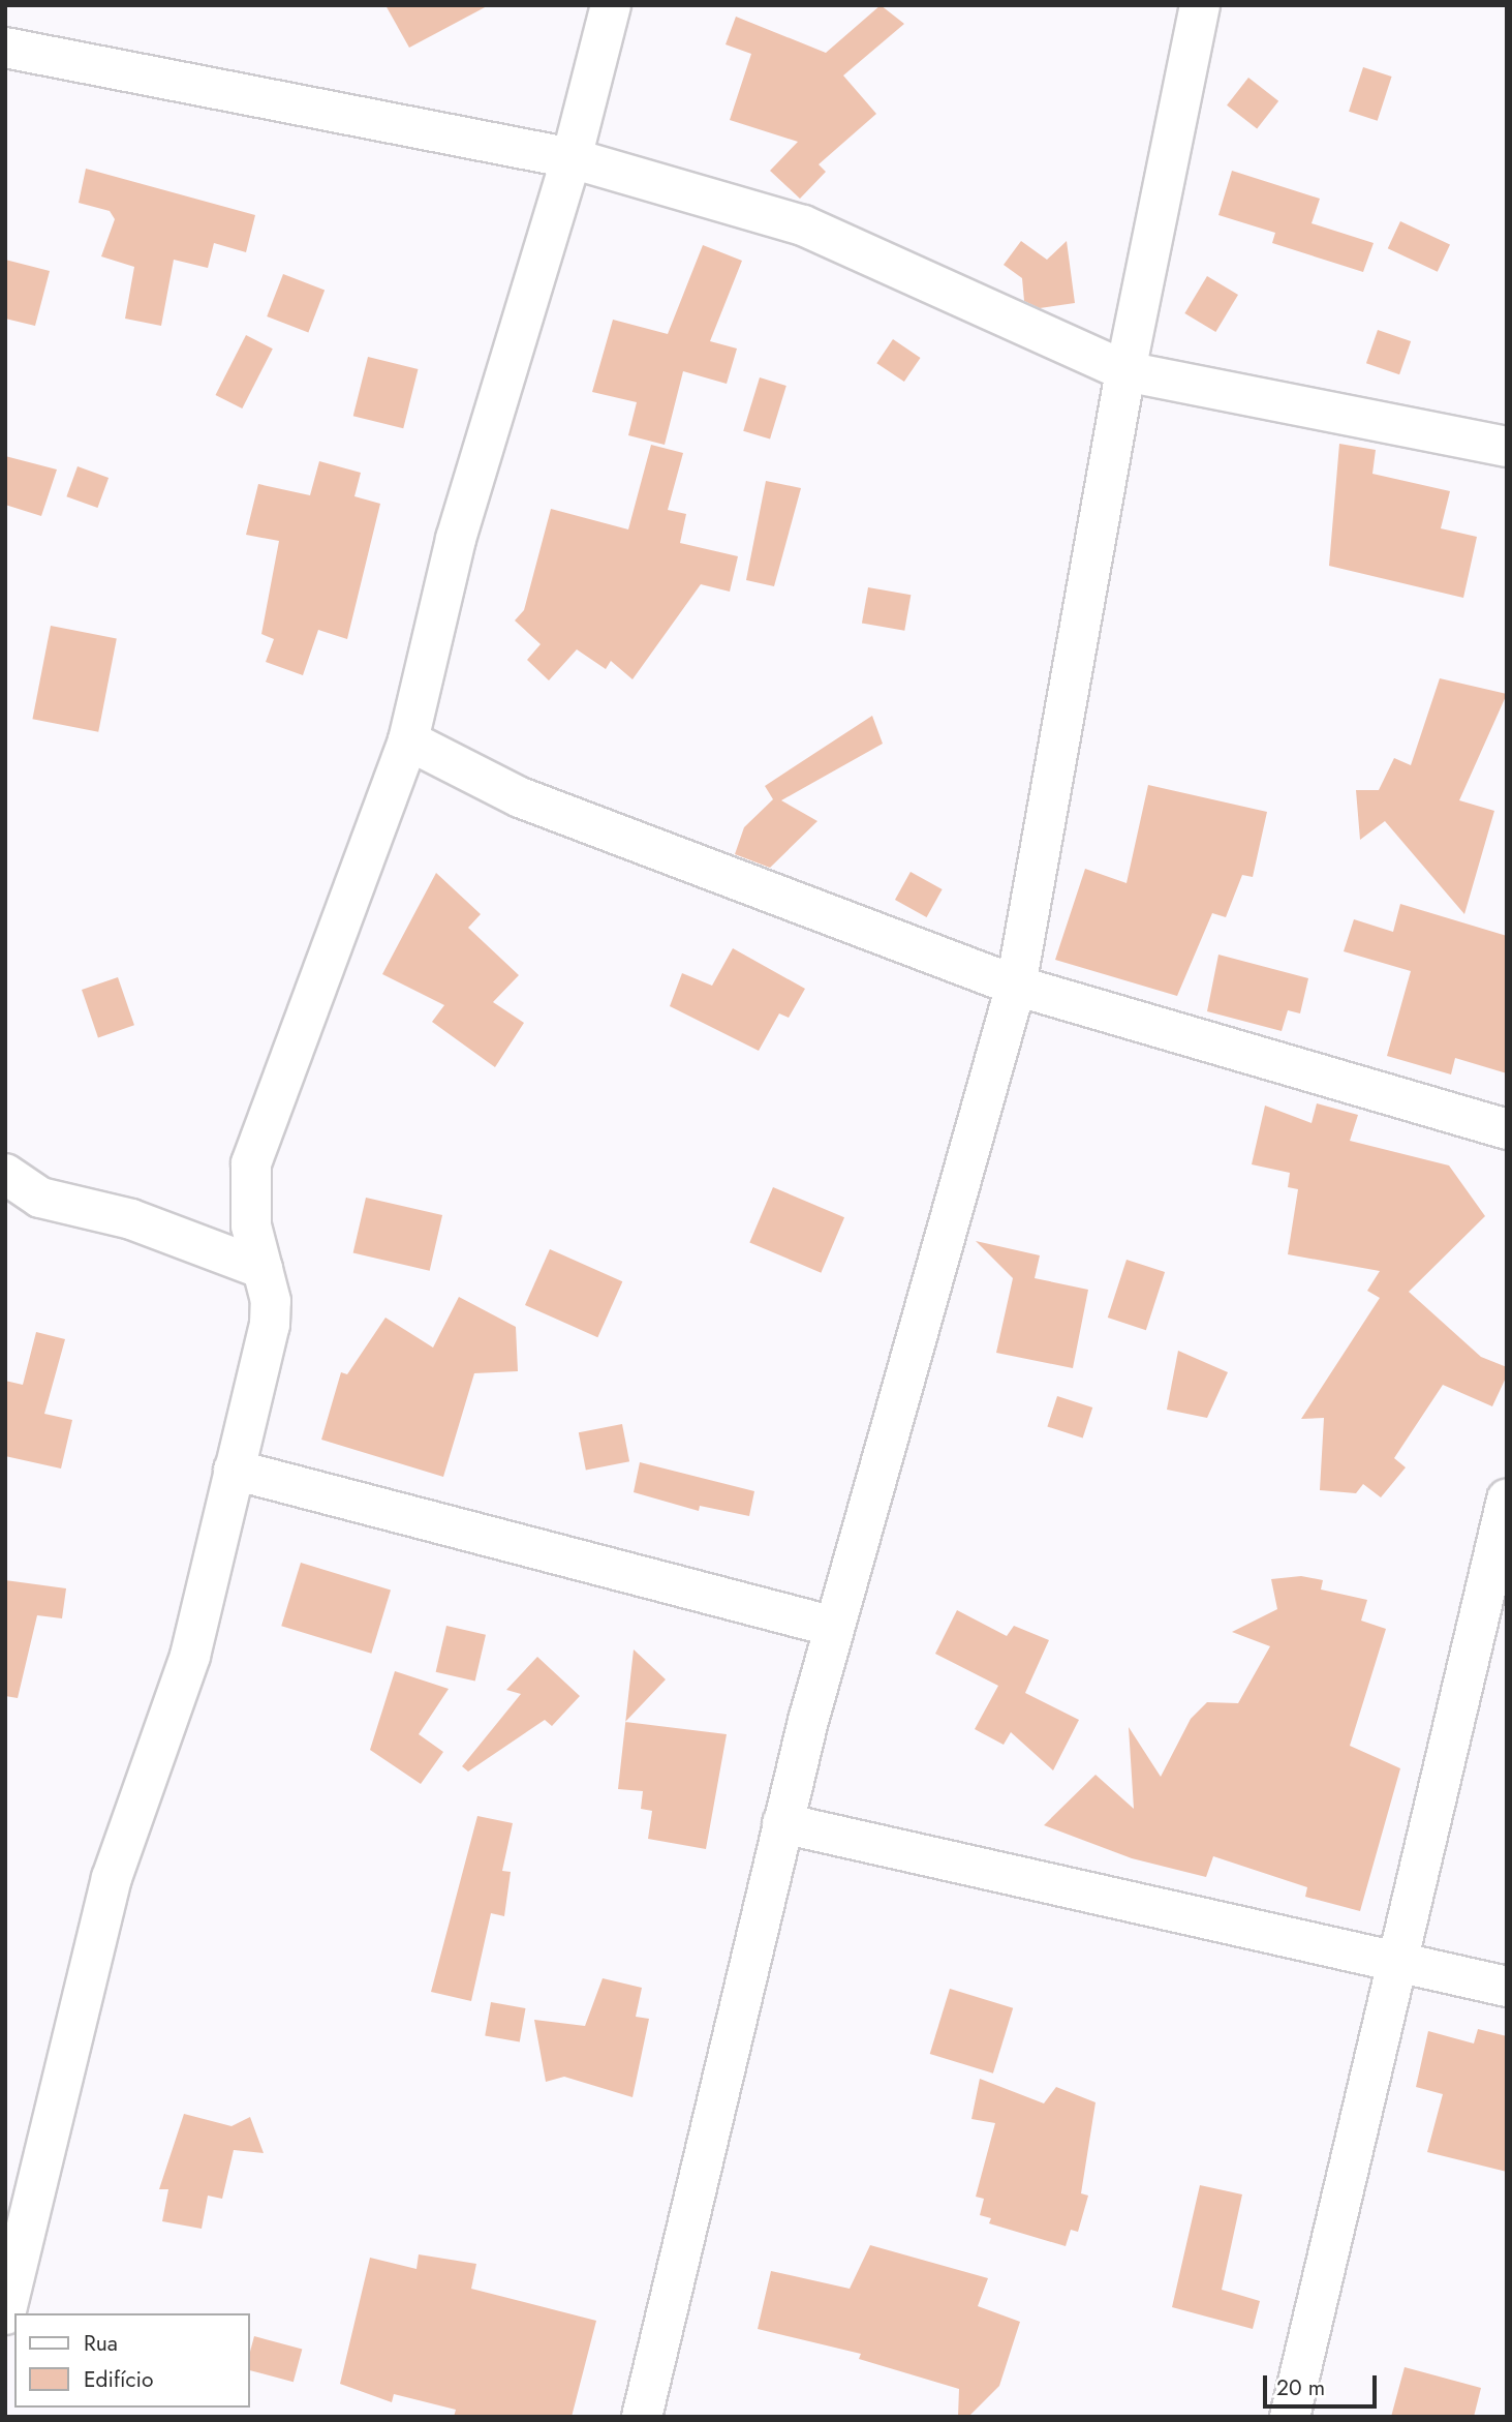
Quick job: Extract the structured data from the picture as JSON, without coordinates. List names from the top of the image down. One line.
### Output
{"legend":["Rua","Edifício"],"scale_bar":"20 m"}
